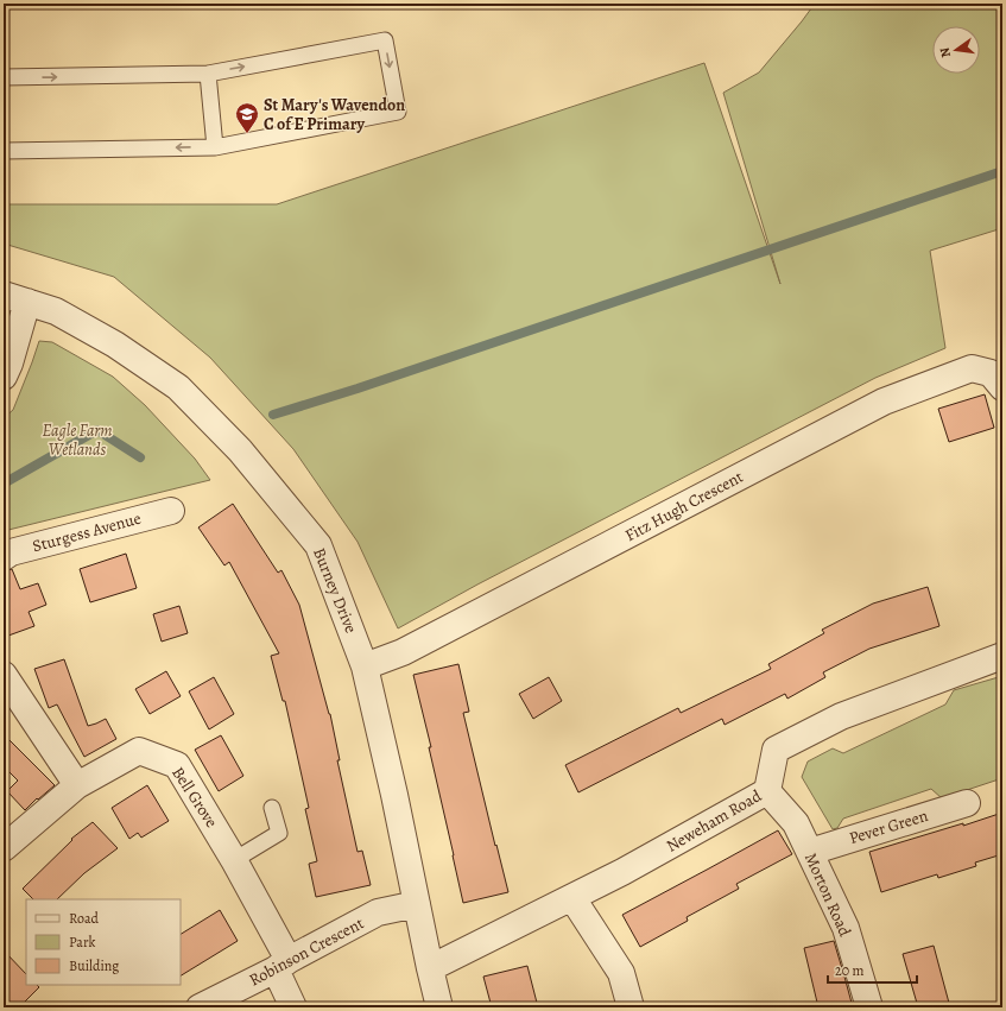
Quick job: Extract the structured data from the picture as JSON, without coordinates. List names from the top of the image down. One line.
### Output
{"streets":{"street":["Fitz Hugh Crescent","Sturgess Avenue","Burney Drive","Bell Grove","Neweham Road","Pever Green","Morton Road","Robinson Crescent"]},"crossings":[["Fitz Hugh Crescent","Burney Drive"],["Burney Drive","Neweham Road"],["Burney Drive","Robinson Crescent"],["Bell Grove","Robinson Crescent"],["Neweham Road","Morton Road"],["Pever Green","Morton Road"]],"parks":["Eagle Farm Wetlands"],"places":{"school or university":["St Mary's Wavendon C of E Primary"]},"legend":["Road","Park","Building"],"scale_bar":"20 m","north":"left"}
